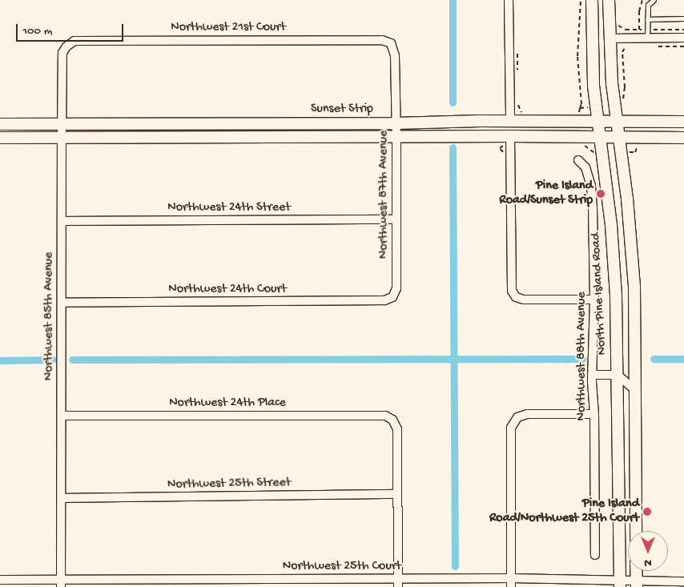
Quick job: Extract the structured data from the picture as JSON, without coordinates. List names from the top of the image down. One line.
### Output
{"streets":{"street":["Northwest 21st Court","Sunset Strip","Northwest 87th Avenue","Northwest 24th Street","Northwest 24th Court","North Pine Island Road","Northwest 85th Avenue","Northwest 88th Avenue","Northwest 24th Place","Northwest 25th Street","Northwest 25th Court"]},"crossings":[["Northwest 21st Court","Northwest 87th Avenue"],["Northwest 21st Court","Northwest 85th Avenue"],["Sunset Strip","Northwest 87th Avenue"],["Sunset Strip","North Pine Island Road"],["Sunset Strip","Northwest 85th Avenue"],["Northwest 87th Avenue","Northwest 24th Street"],["Northwest 87th Avenue","Northwest 24th Court"],["Northwest 24th Street","Northwest 85th Avenue"],["Northwest 24th Court","Northwest 85th Avenue"],["North Pine Island Road","Northwest 25th Court"],["Northwest 85th Avenue","Northwest 24th Place"],["Northwest 85th Avenue","Northwest 25th Street"],["Northwest 85th Avenue","Northwest 25th Court"],["Northwest 24th Place","Northwest 25th Street"]],"places":["Pine Island Road/Sunset Strip","Pine Island Road/Northwest 25th Court"],"scale_bar":"100 m","north":"bottom"}
